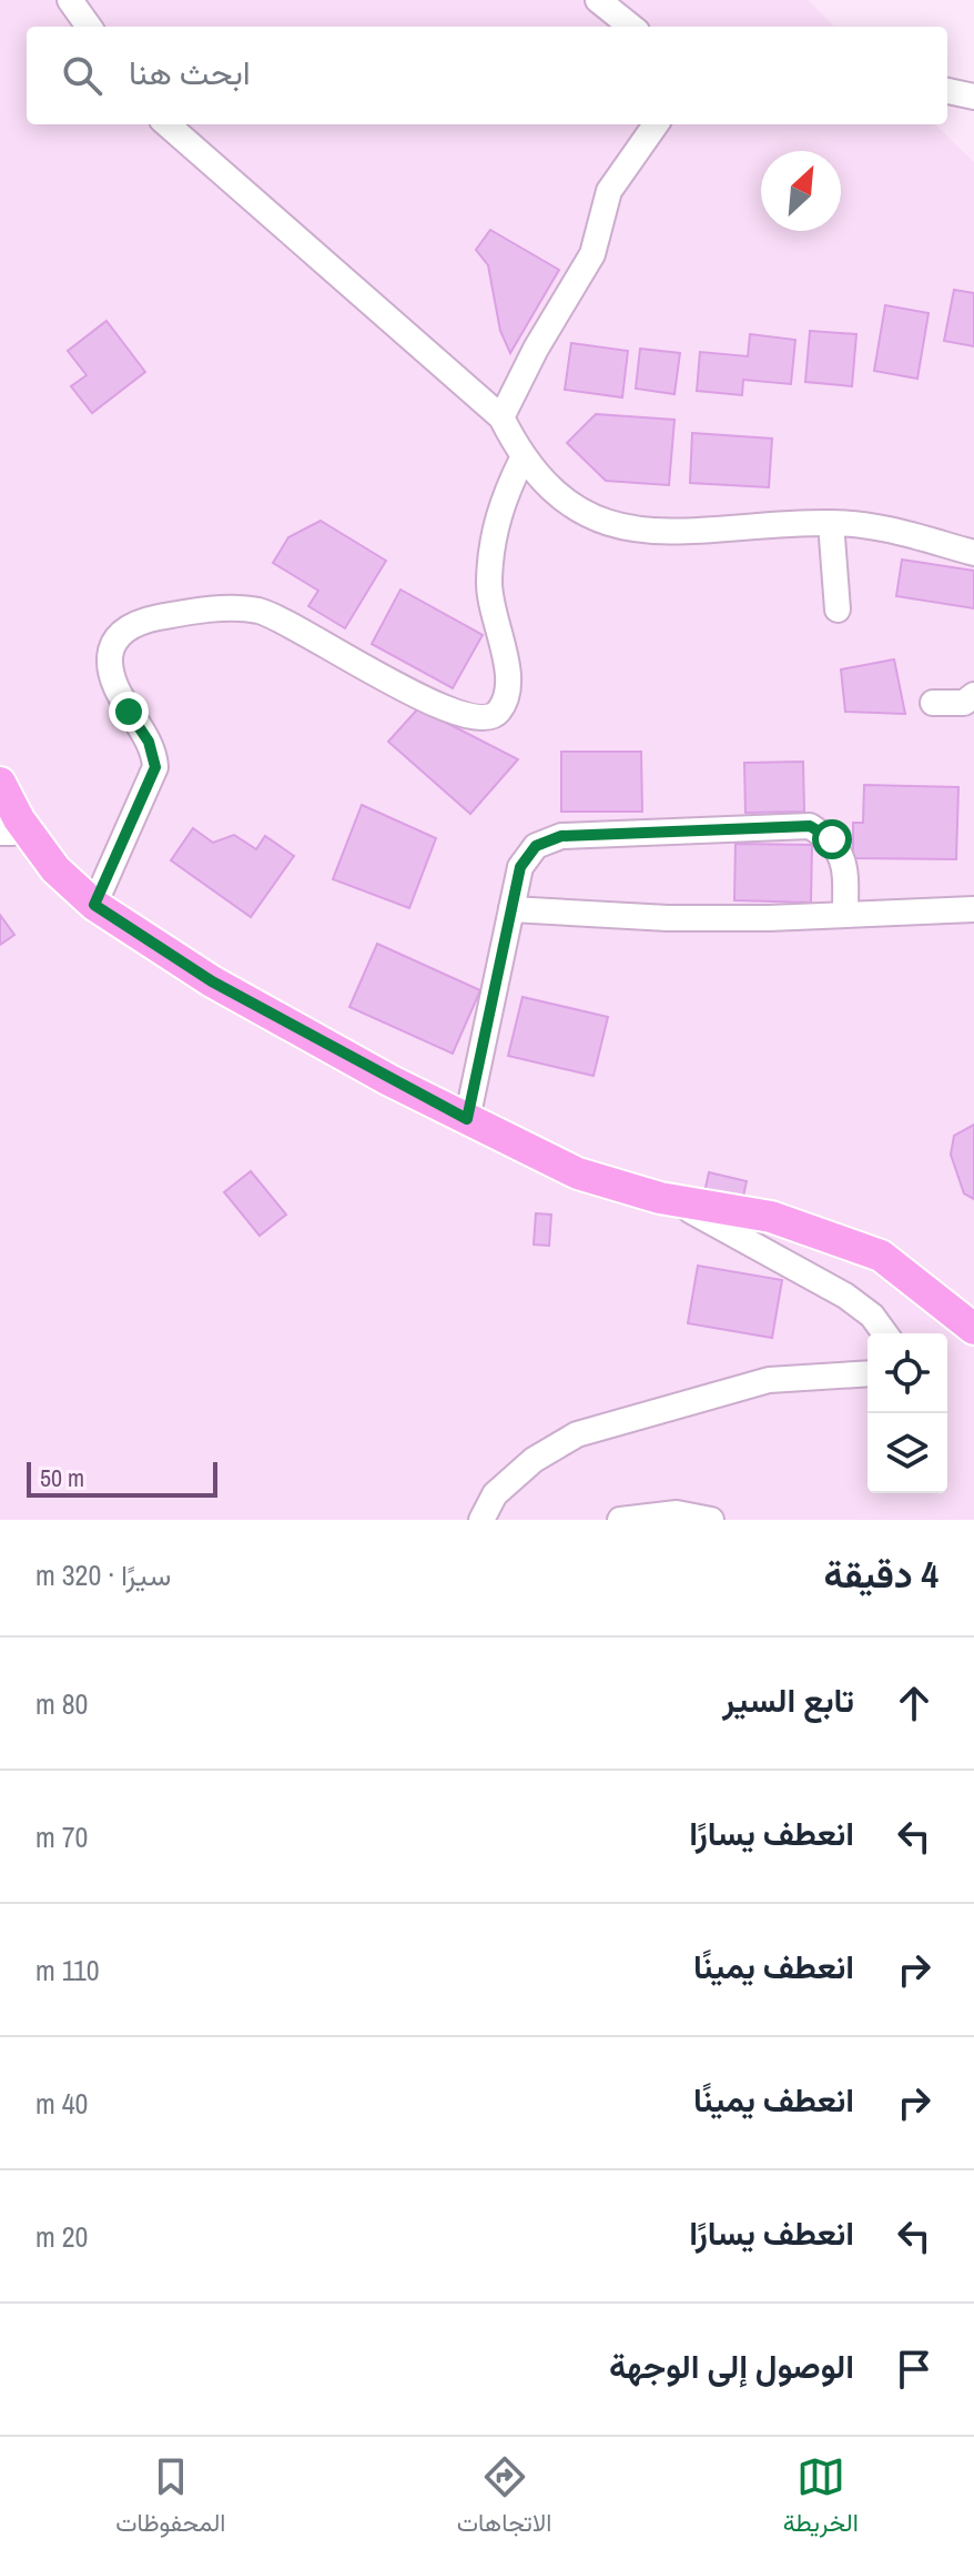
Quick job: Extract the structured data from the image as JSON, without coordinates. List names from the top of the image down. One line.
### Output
{"scale_bar":"50 m","north":"top right","page":{"search":"ابحث هنا","scale":"50 m","heading":["4 دقيقة","سيرًا · 320 m"],"list":[["تابع السير","80 m"],["انعطف يسارًا","70 m"],["انعطف يمينًا","110 m"],["انعطف يمينًا","40 m"],["انعطف يسارًا","20 m"],"الوصول إلى الوجهة"],"nav":["الخريطة","الاتجاهات","المحفوظات"]}}
